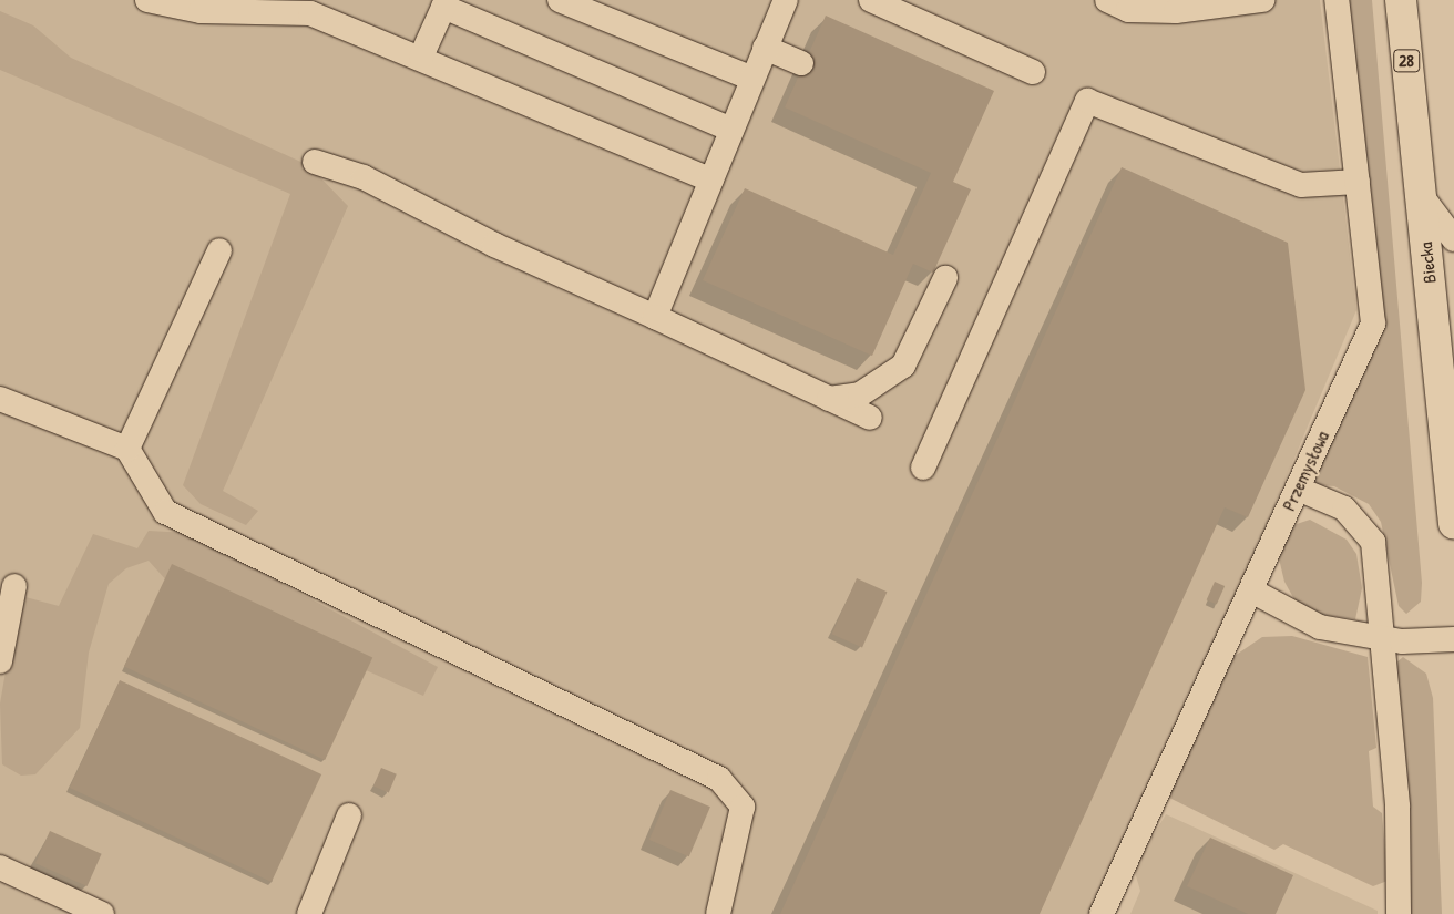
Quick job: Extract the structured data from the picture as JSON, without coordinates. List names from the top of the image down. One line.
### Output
{"streets":{"main road":["28","Biecka"],"street":["Przemysłowa"]}}
